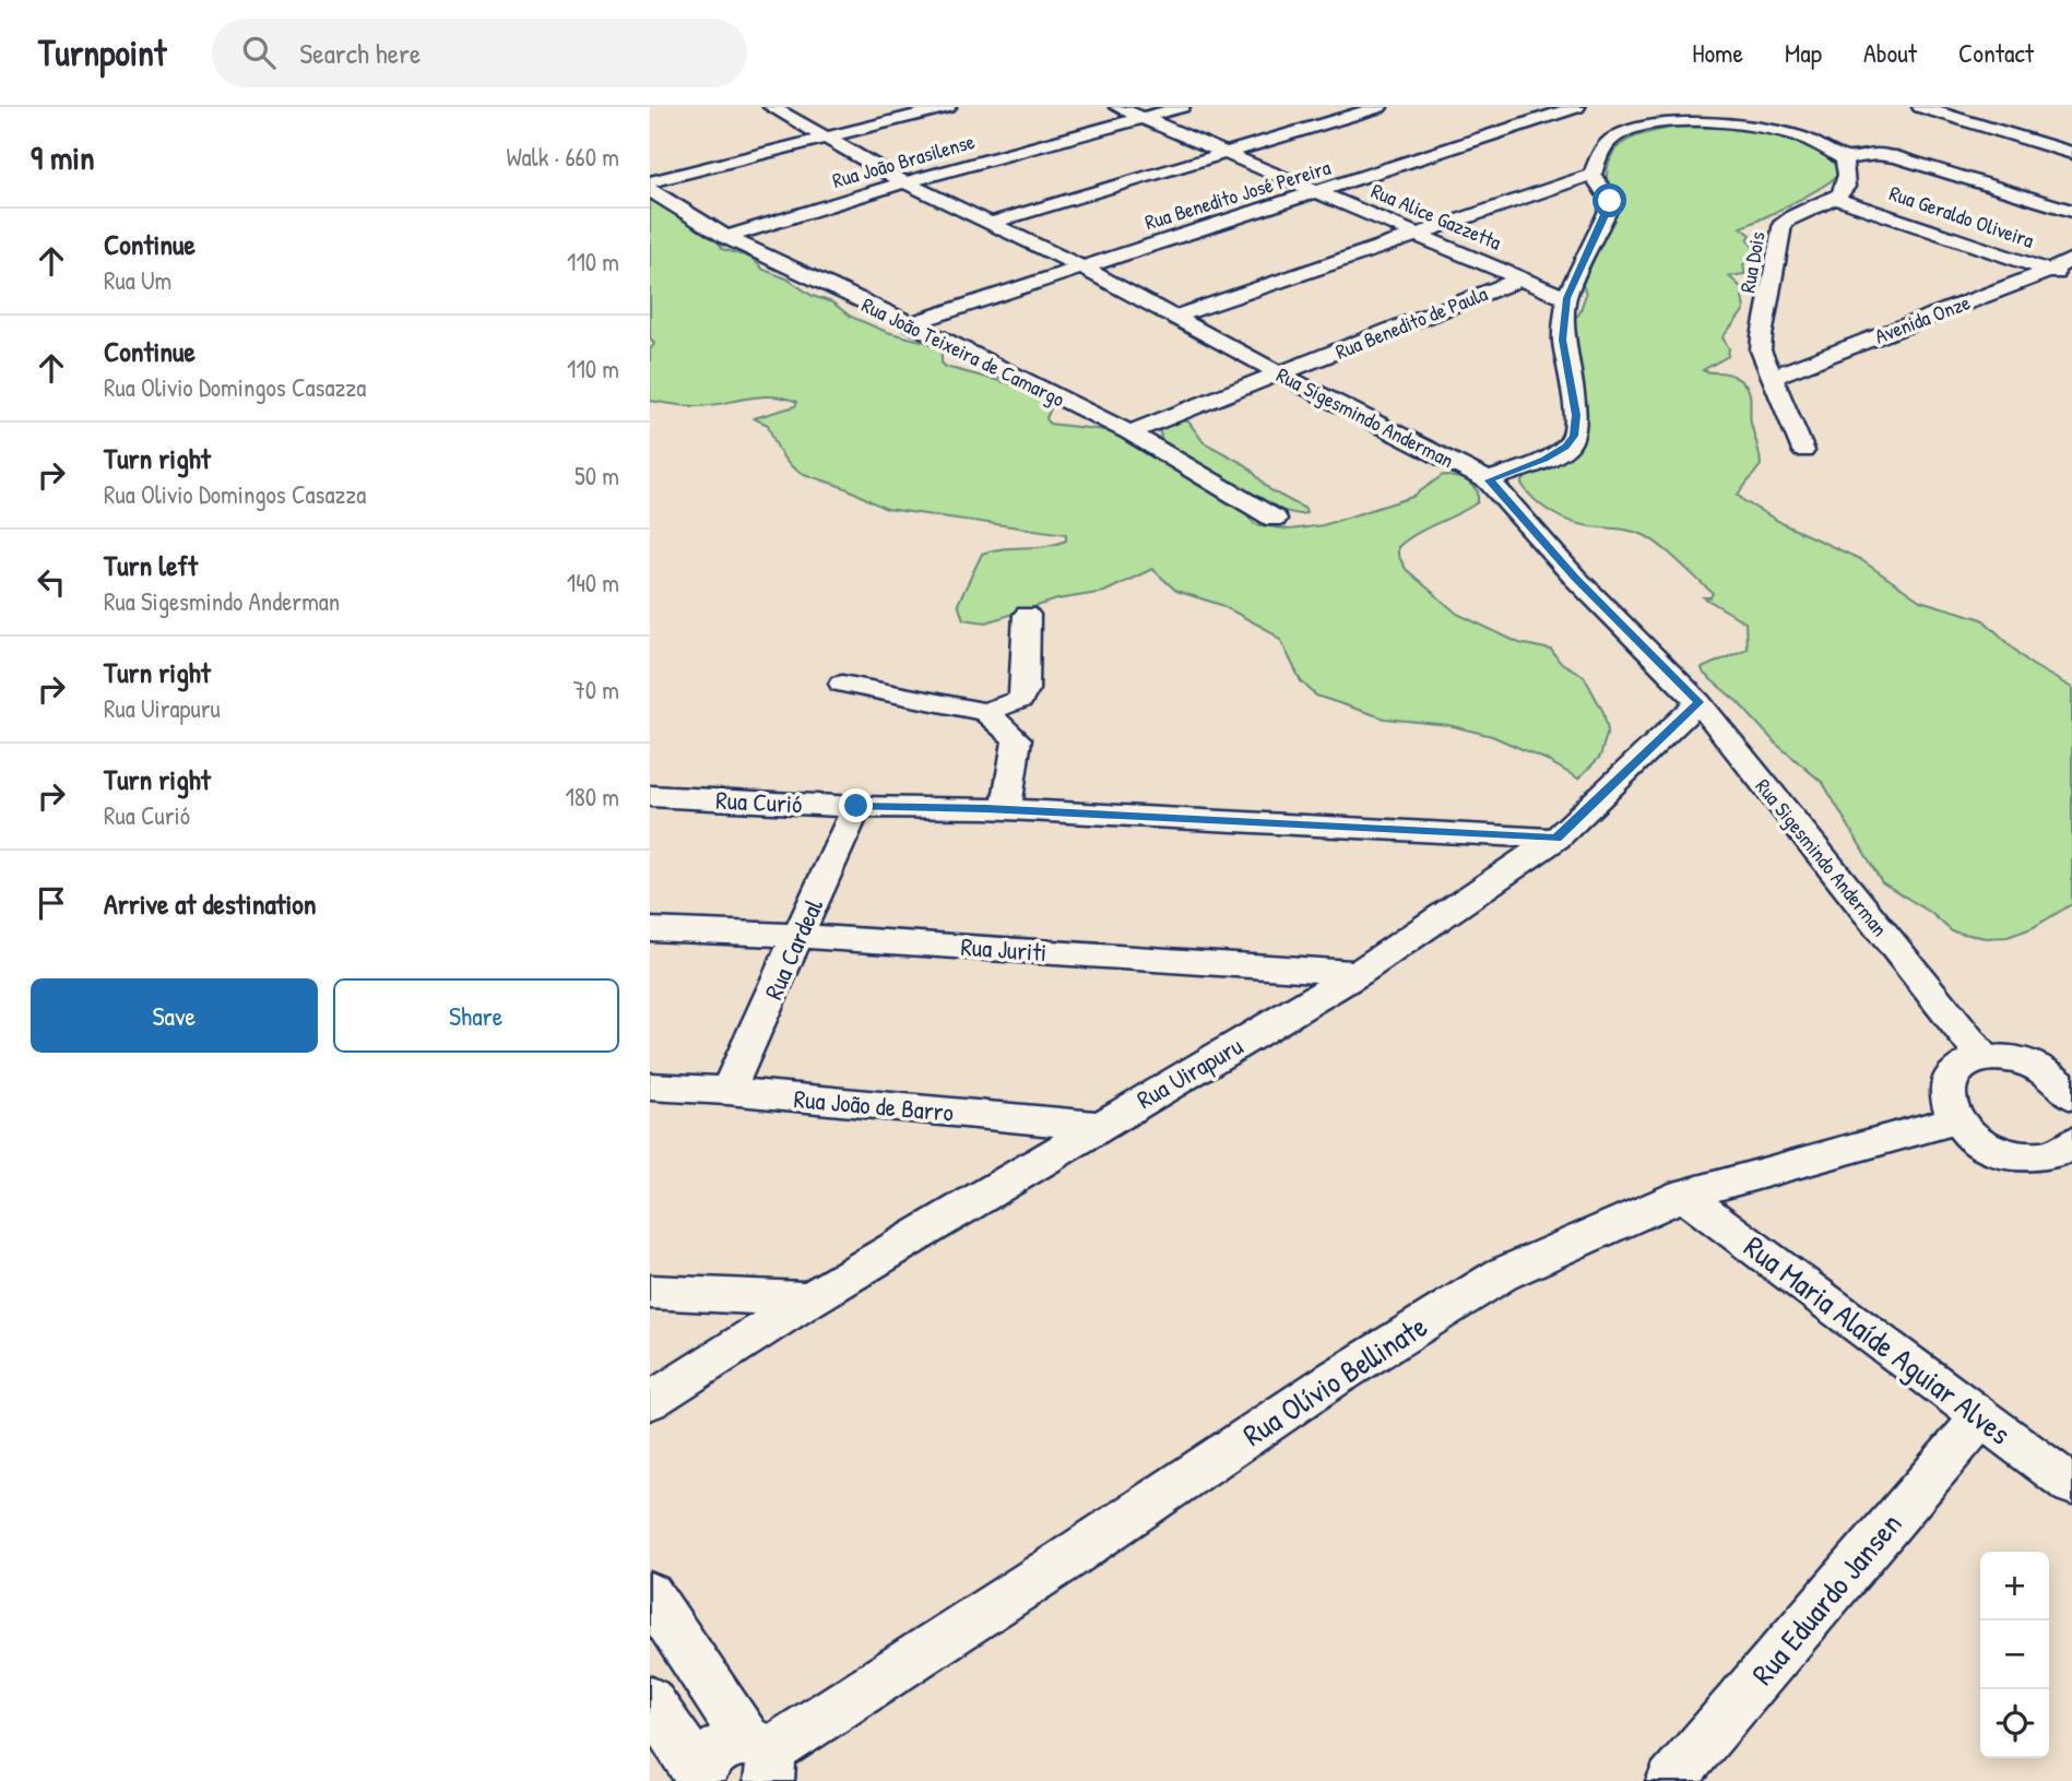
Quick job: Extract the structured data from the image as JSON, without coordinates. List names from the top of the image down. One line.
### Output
{"streets":{"street":["Rua João Brasilense","Rua Benedito José Pereira","Rua Alice Gazzetta","Rua Geraldo Oliveira","Rua Dois","Avenida Onze","Rua Benedito de Paula","Rua João Teixeira de Camargo","Rua Sigesmindo Anderman","Rua Curió","Rua Cardeal","Rua Juriti","Rua Uirapuru","Rua João de Barro","Rua Maria Alaíde Aguiar Alves","Rua Olívio Bellinate","Rua Eduardo Jansen"]},"crossings":[["Rua João Brasilense","Rua Alice Gazzetta"],["Rua João Brasilense","Rua João Teixeira de Camargo"],["Rua João Brasilense","Rua Sigesmindo Anderman"],["Rua Benedito José Pereira","Rua Alice Gazzetta"],["Rua Benedito José Pereira","Rua João Teixeira de Camargo"],["Rua Benedito José Pereira","Rua Sigesmindo Anderman"],["Rua Alice Gazzetta","Rua Benedito de Paula"],["Rua Geraldo Oliveira","Rua Dois"],["Rua Geraldo Oliveira","Avenida Onze"],["Rua Dois","Avenida Onze"],["Rua Benedito de Paula","Rua João Teixeira de Camargo"],["Rua Benedito de Paula","Rua Sigesmindo Anderman"],["Rua Sigesmindo Anderman","Rua Uirapuru"],["Rua Curió","Rua Cardeal"],["Rua Curió","Rua Uirapuru"],["Rua Cardeal","Rua Juriti"],["Rua Cardeal","Rua João de Barro"],["Rua Juriti","Rua Uirapuru"],["Rua Uirapuru","Rua João de Barro"],["Rua Maria Alaíde Aguiar Alves","Rua Olívio Bellinate"],["Rua Maria Alaíde Aguiar Alves","Rua Eduardo Jansen"]],"page":{"header":"Turnpoint","search":"Search here","nav":["Home","Map","About","Contact"],"heading":["9 min","Walk · 660 m"],"list":[["Continue","Rua Um","110 m"],["Continue","Rua Olivio Domingos Casazza","110 m"],["Turn right","Rua Olivio Domingos Casazza","50 m"],["Turn left","Rua Sigesmindo Anderman","140 m"],["Turn right","Rua Uirapuru","70 m"],["Turn right","Rua Curió","180 m"],"Arrive at destination"],"buttons":["Save","Share"],"map_buttons":["+","−"]}}
